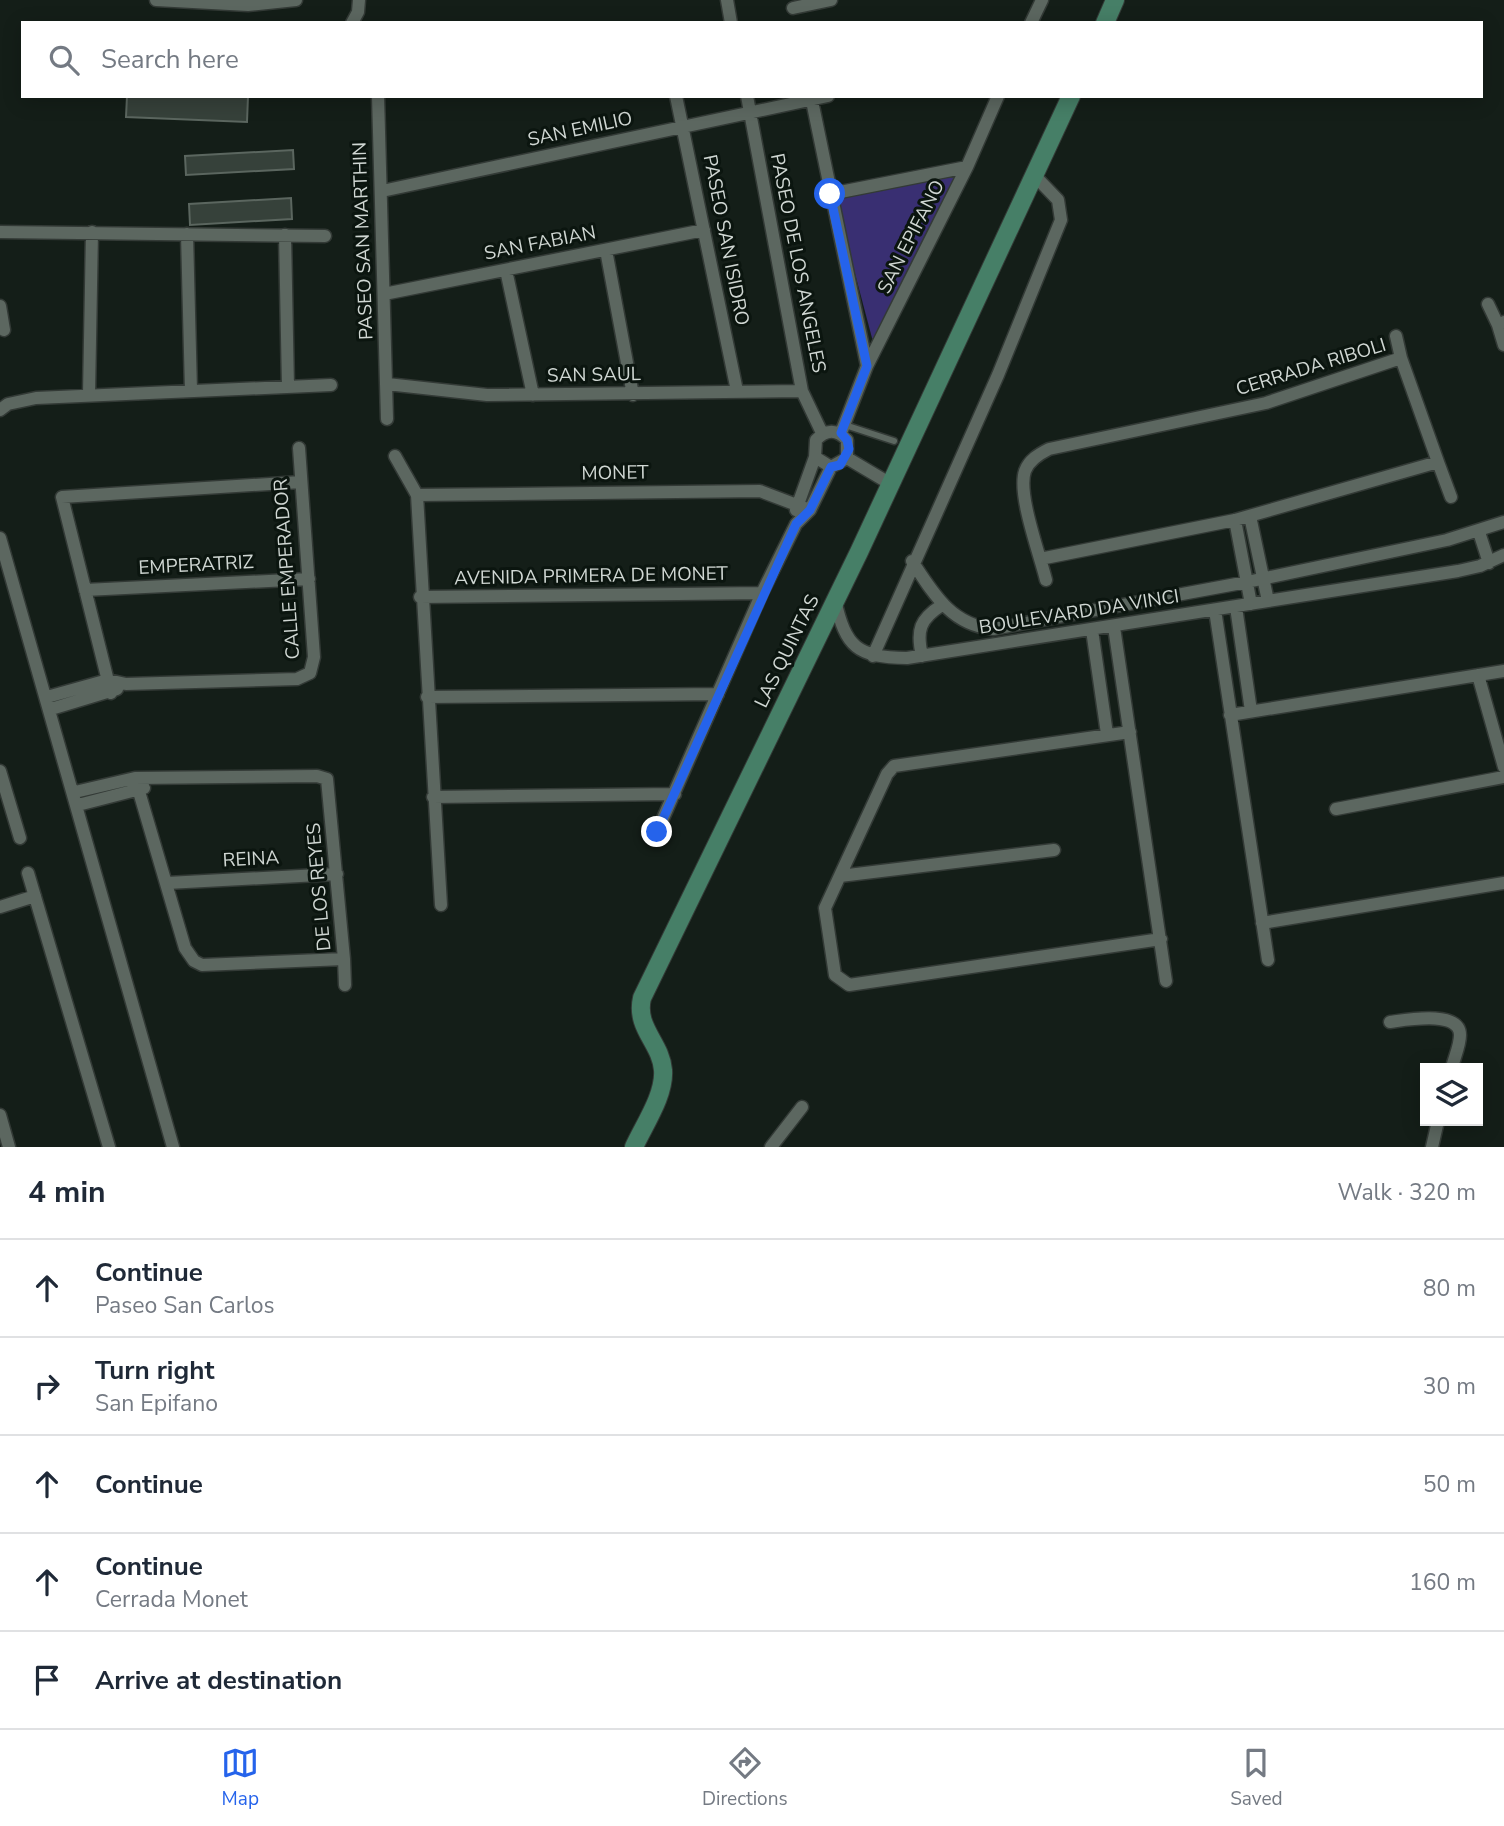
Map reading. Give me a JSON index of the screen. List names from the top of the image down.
{
  "streets": {
    "street": [
      "SAN EMILIO",
      "SAN EPIFANO",
      "PASEO SAN ISIDRO",
      "PASEO SAN MARTHIN",
      "SAN FABIAN",
      "PASEO DE LOS ANGELES",
      "CERRADA RIBOLI",
      "SAN SAUL",
      "MONET",
      "EMPERATRIZ",
      "CALLE EMPERADOR",
      "AVENIDA PRIMERA DE MONET",
      "BOULEVARD DA VINCI",
      "LAS QUINTAS",
      "REINA",
      "DE LOS REYES"
    ]
  },
  "crossings": [
    ["SAN EMILIO", "PASEO SAN ISIDRO"],
    ["SAN EMILIO", "PASEO SAN MARTHIN"],
    ["SAN EMILIO", "PASEO DE LOS ANGELES"],
    ["SAN EPIFANO", "PASEO DE LOS ANGELES"],
    ["PASEO SAN ISIDRO", "SAN FABIAN"],
    ["PASEO SAN ISIDRO", "SAN SAUL"],
    ["PASEO SAN MARTHIN", "SAN FABIAN"],
    ["PASEO SAN MARTHIN", "SAN SAUL"],
    ["PASEO DE LOS ANGELES", "SAN SAUL"],
    ["EMPERATRIZ", "CALLE EMPERADOR"],
    ["REINA", "DE LOS REYES"]
  ],
  "page": {
    "search": "Search here",
    "heading": ["4 min", "Walk · 320 m"],
    "list": [
      ["Continue", "Paseo San Carlos", "80 m"],
      ["Turn right", "San Epifano", "30 m"],
      ["Continue", "50 m"],
      ["Continue", "Cerrada Monet", "160 m"],
      "Arrive at destination"
    ],
    "nav": ["Map", "Directions", "Saved"]
  }
}
